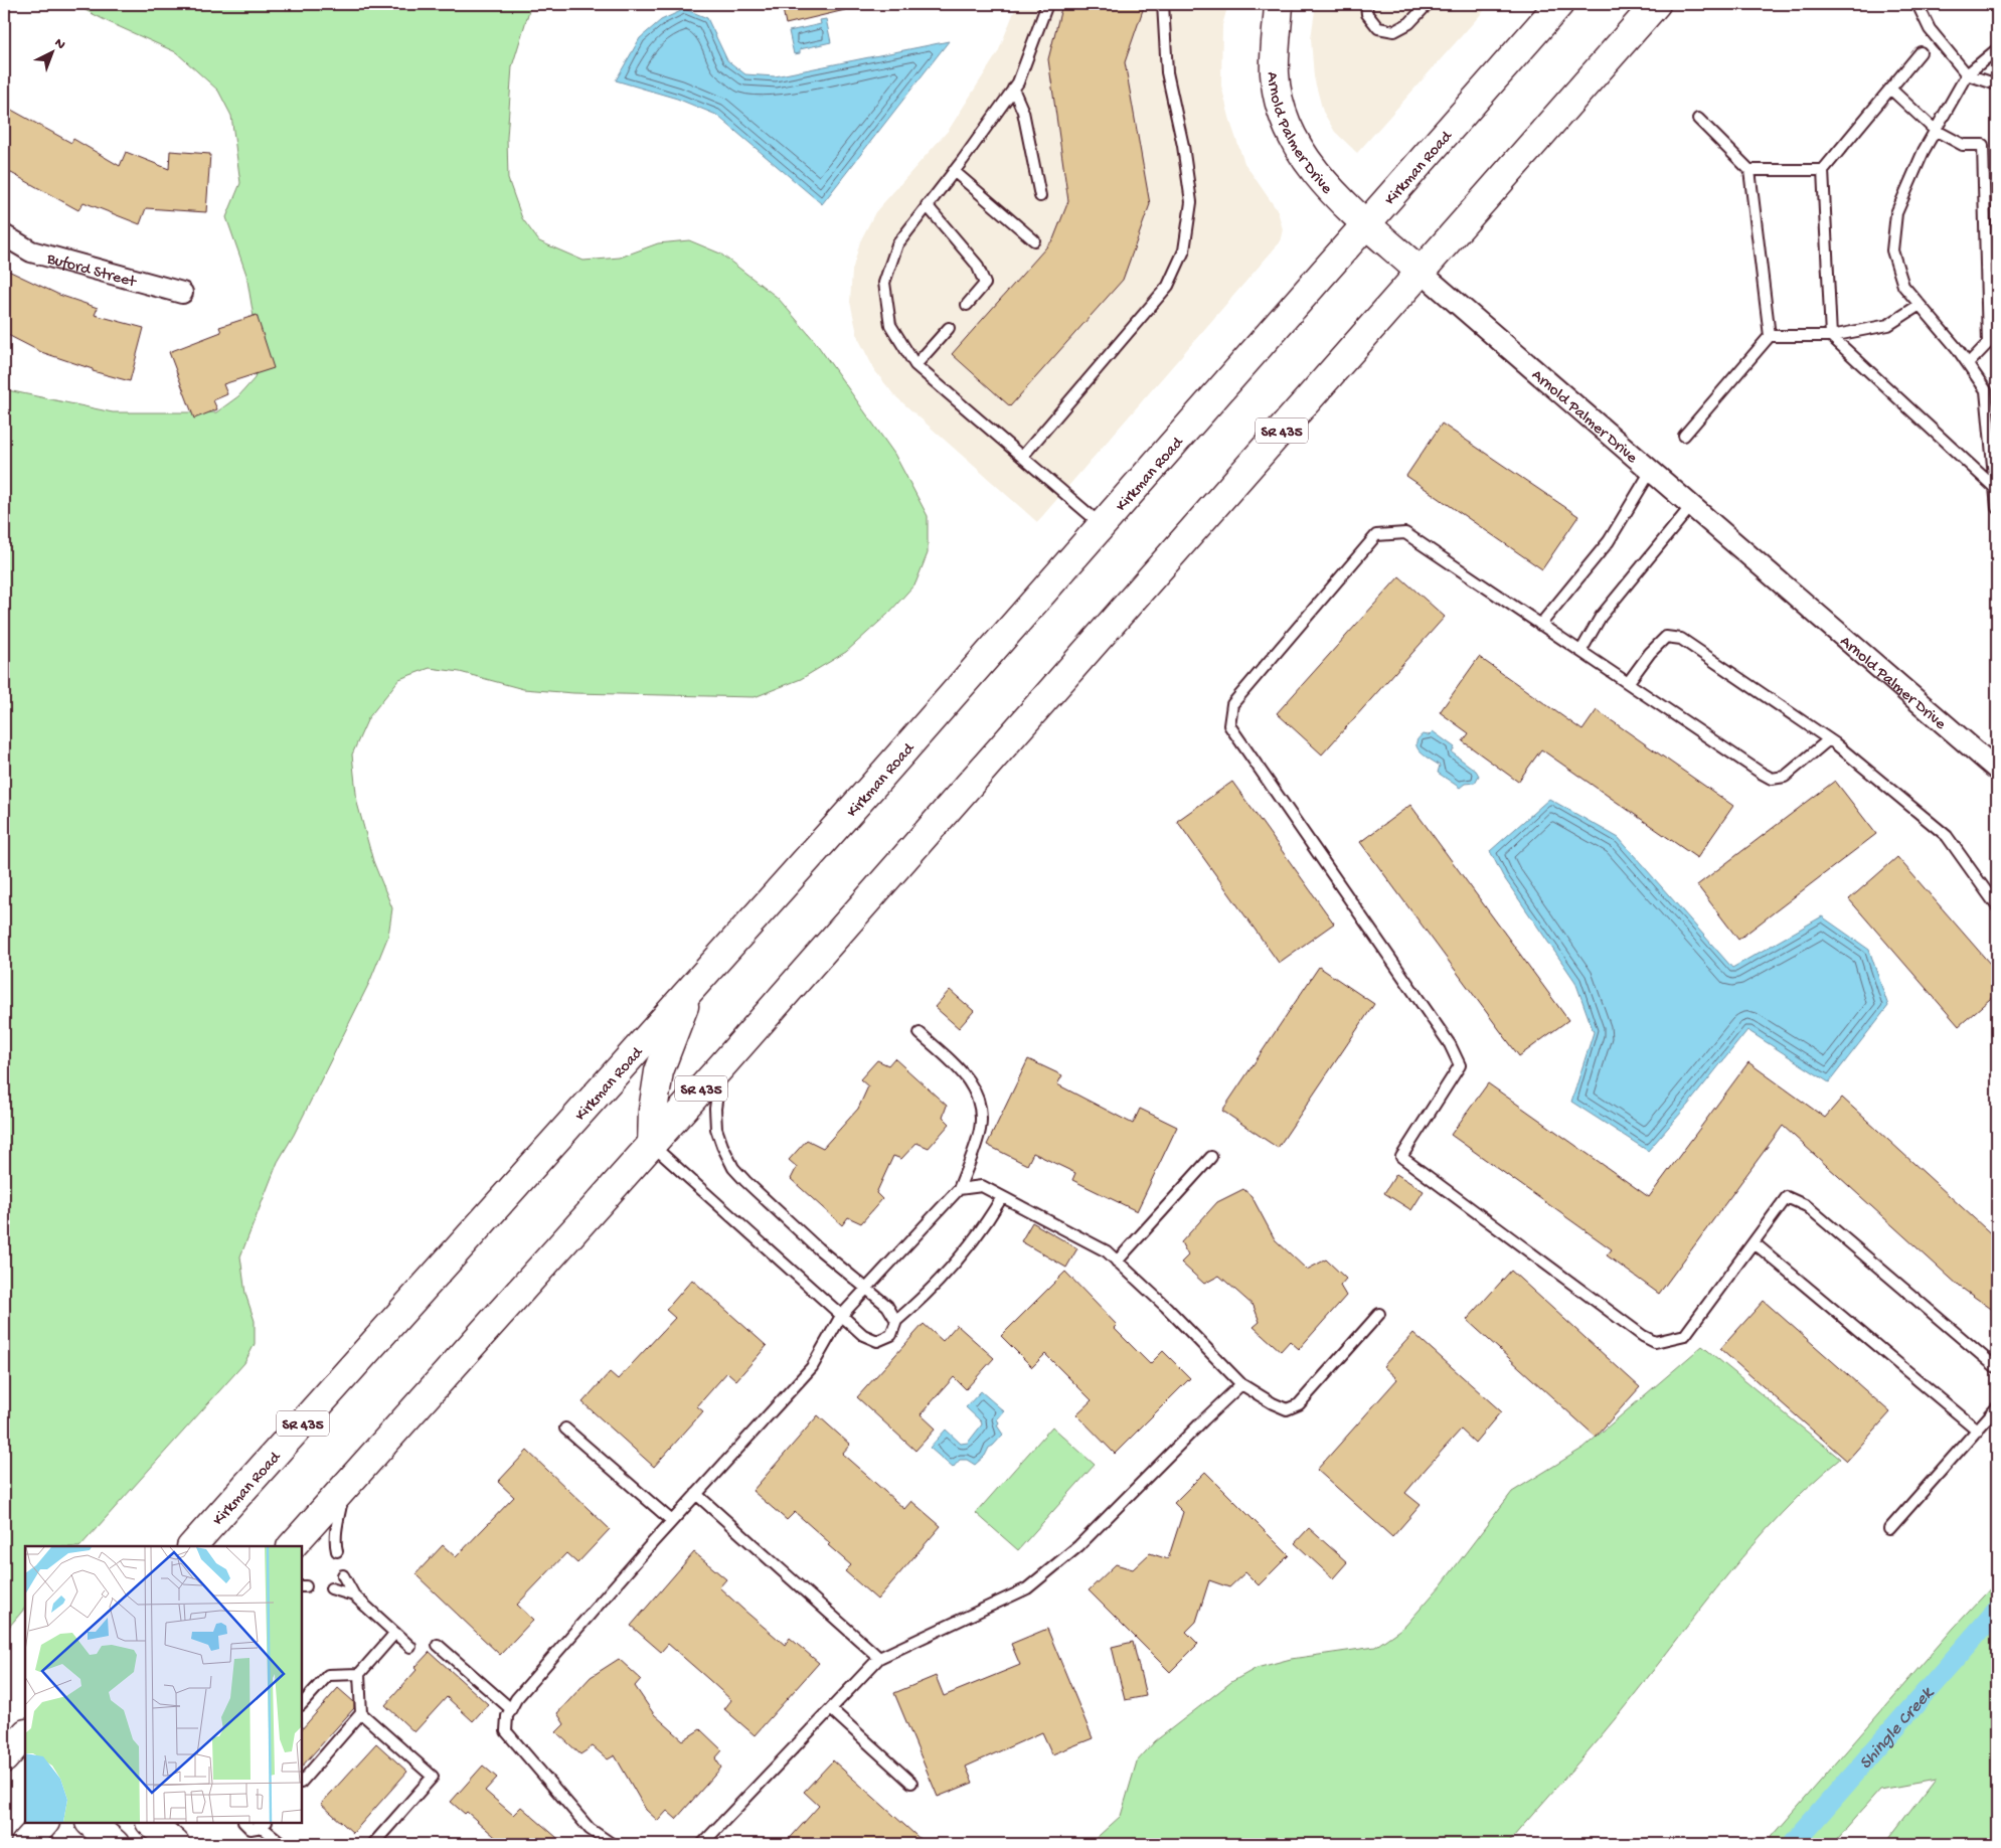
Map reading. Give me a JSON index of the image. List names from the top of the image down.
{
  "streets": {
    "main road": ["Arnold Palmer Drive", "Kirkman Road", "SR 435"],
    "street": ["Buford Street"]
  },
  "crossings": [
    ["Arnold Palmer Drive", "Kirkman Road"],
    ["Arnold Palmer Drive", "SR 435"]
  ],
  "water": ["Shingle Creek"],
  "north": "top right"
}
